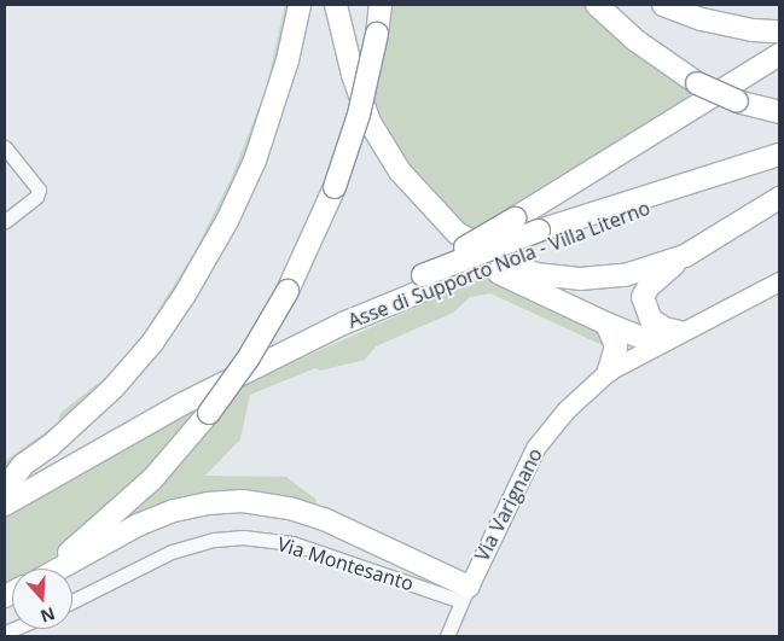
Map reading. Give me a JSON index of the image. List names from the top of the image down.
{
  "streets": {
    "highway": ["Asse di Supporto Nola - Villa Literno"],
    "main road": ["Via Varignano"],
    "street": ["Via Montesanto"]
  },
  "crossings": [
    ["Via Varignano", "Via Montesanto"]
  ],
  "north": "bottom"
}
